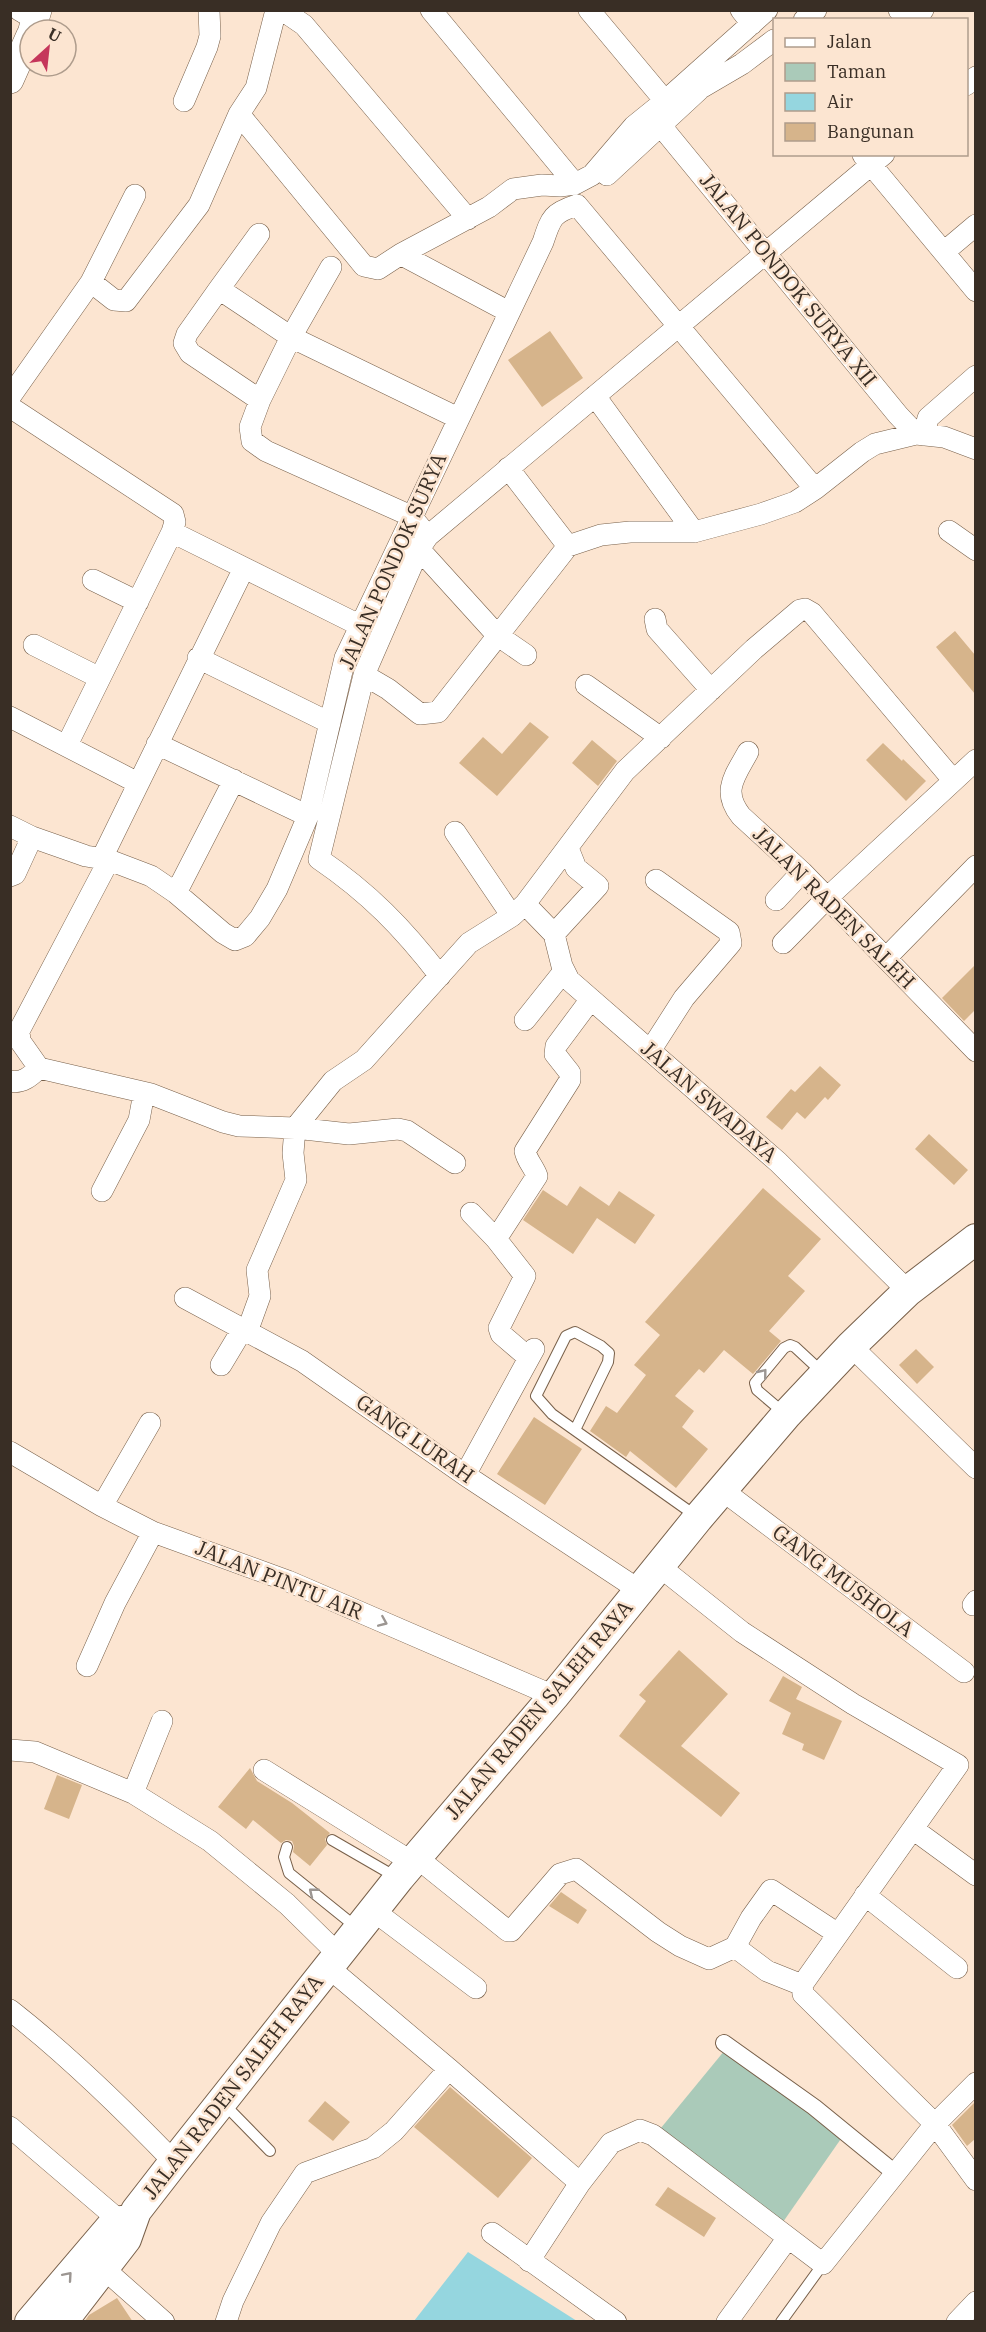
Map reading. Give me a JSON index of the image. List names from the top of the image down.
{
  "streets": {
    "main road": ["JALAN RADEN SALEH RAYA"],
    "street": [
      "JALAN PONDOK SURYA XII",
      "JALAN PONDOK SURYA",
      "JALAN RADEN SALEH",
      "JALAN SWADAYA",
      "GANG LURAH",
      "JALAN PINTU AIR",
      "GANG MUSHOLA"
    ]
  },
  "crossings": [
    ["JALAN SWADAYA", "JALAN RADEN SALEH RAYA"],
    ["GANG LURAH", "JALAN RADEN SALEH RAYA"],
    ["JALAN PINTU AIR", "JALAN RADEN SALEH RAYA"],
    ["GANG MUSHOLA", "JALAN RADEN SALEH RAYA"]
  ],
  "one_way": ["JALAN PINTU AIR"],
  "legend": [
    "Jalan",
    "Taman",
    "Air",
    "Bangunan"
  ],
  "north": "top right"
}
